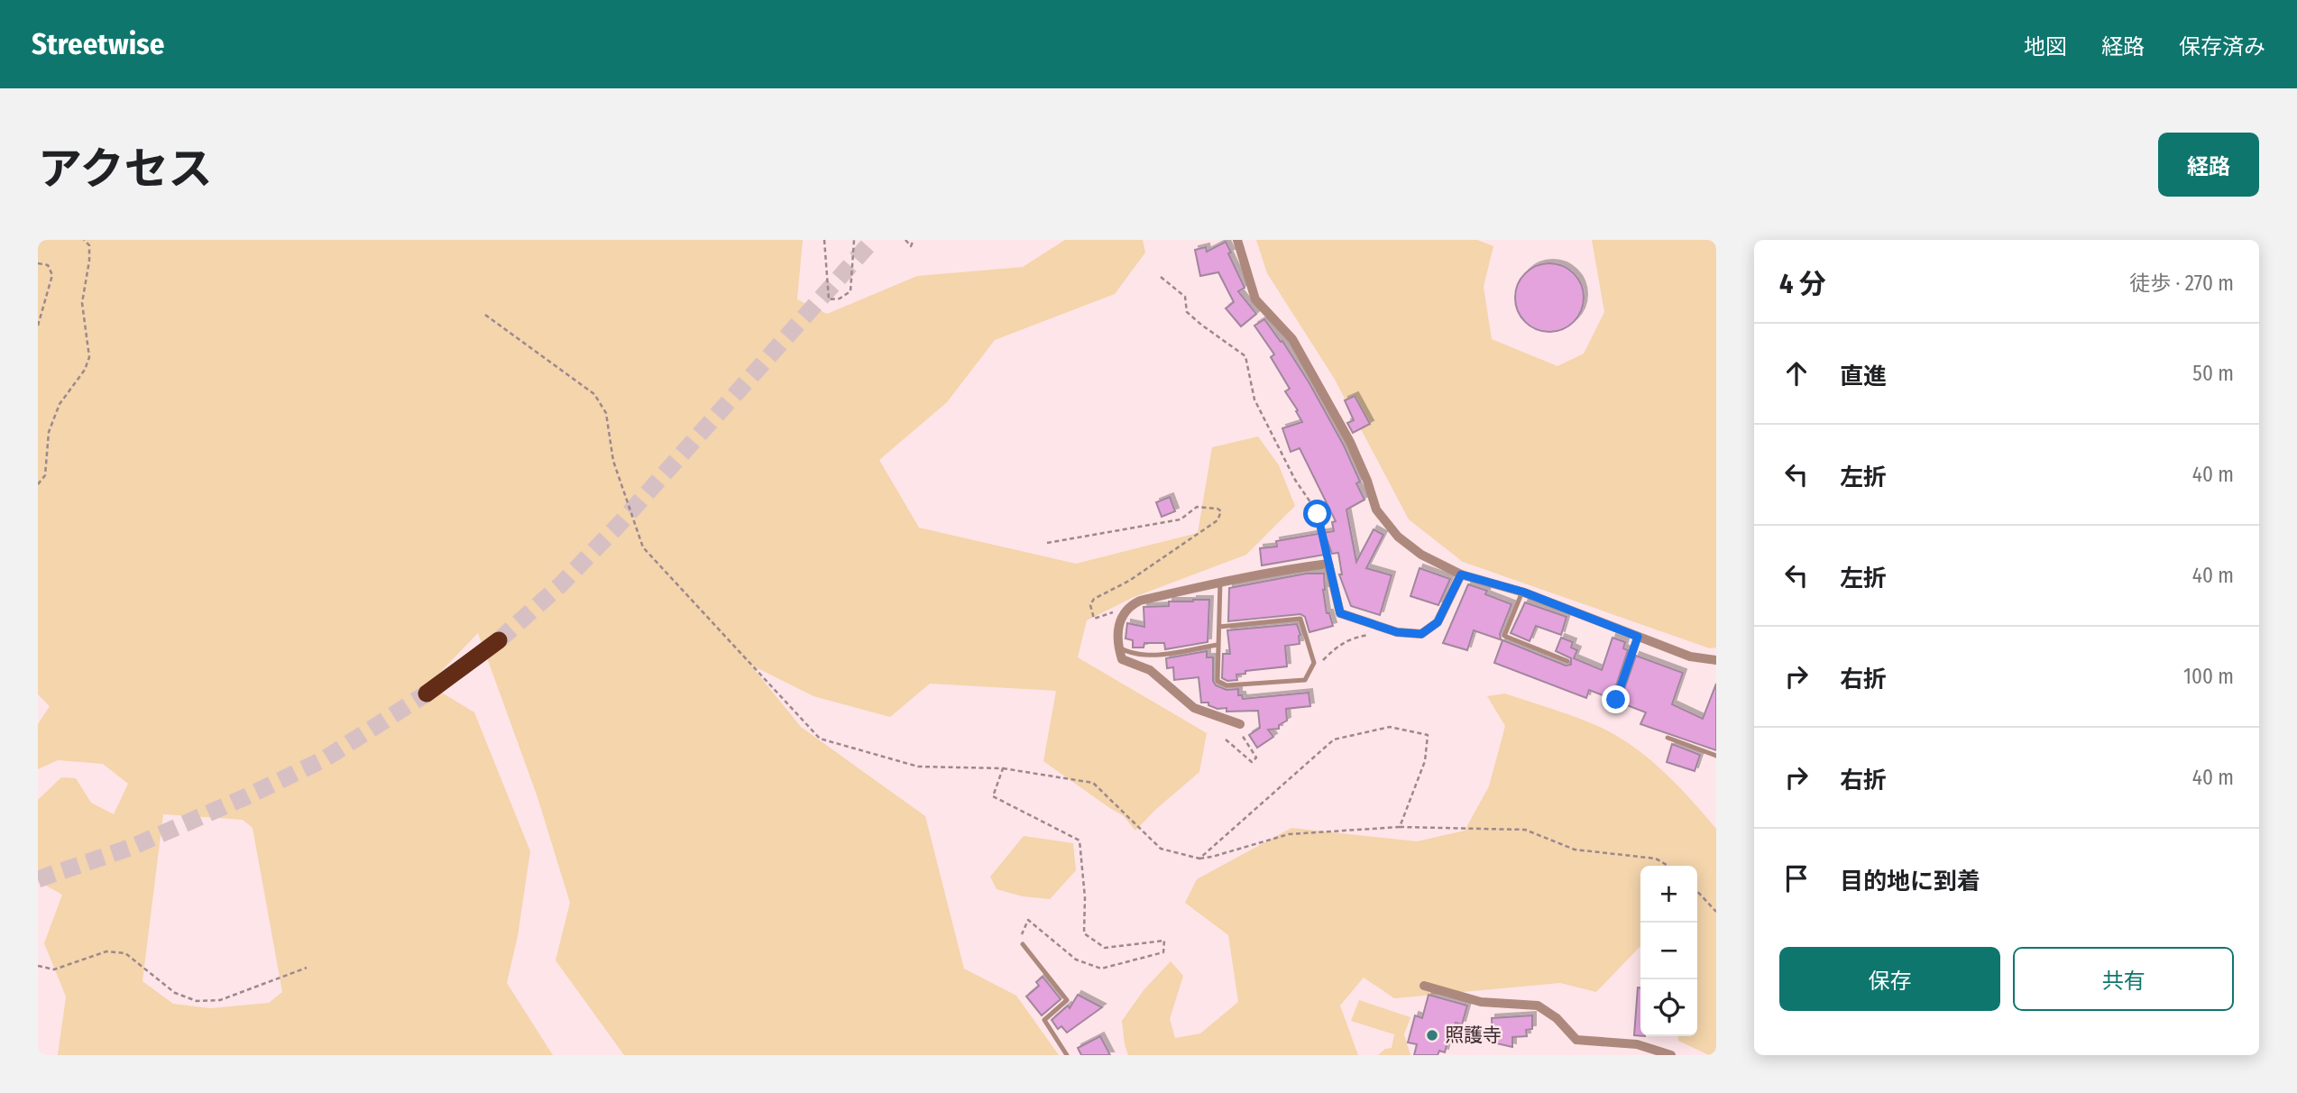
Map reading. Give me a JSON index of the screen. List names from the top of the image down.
{
  "places": ["照護寺"],
  "page": {
    "header": "Streetwise",
    "nav": ["地図", "経路", "保存済み"],
    "title": "アクセス",
    "buttons": [
      "経路",
      ["保存", "共有"]
    ],
    "heading": ["4 分", "徒歩 · 270 m"],
    "list": [
      ["直進", "50 m"],
      ["左折", "40 m"],
      ["左折", "40 m"],
      ["右折", "100 m"],
      ["右折", "40 m"],
      "目的地に到着"
    ],
    "map_buttons": ["+", "−"]
  }
}
